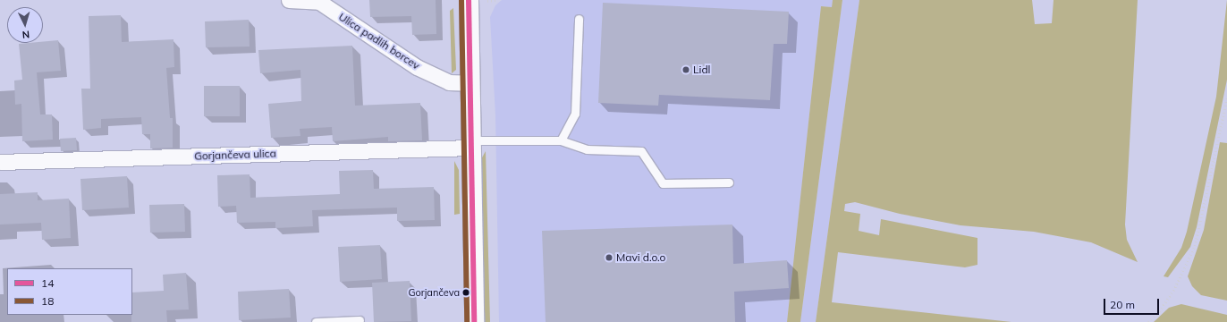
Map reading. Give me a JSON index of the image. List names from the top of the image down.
{
  "streets": {
    "street": ["Ulica padlih borcev", "Gorjančeva ulica"]
  },
  "places": ["Lidl", "Mavi d.o.o", "Gorjančeva"],
  "lines": ["transit line 14", "transit line 18"],
  "legend": ["14", "18"],
  "scale_bar": "20 m",
  "north": "bottom"
}
